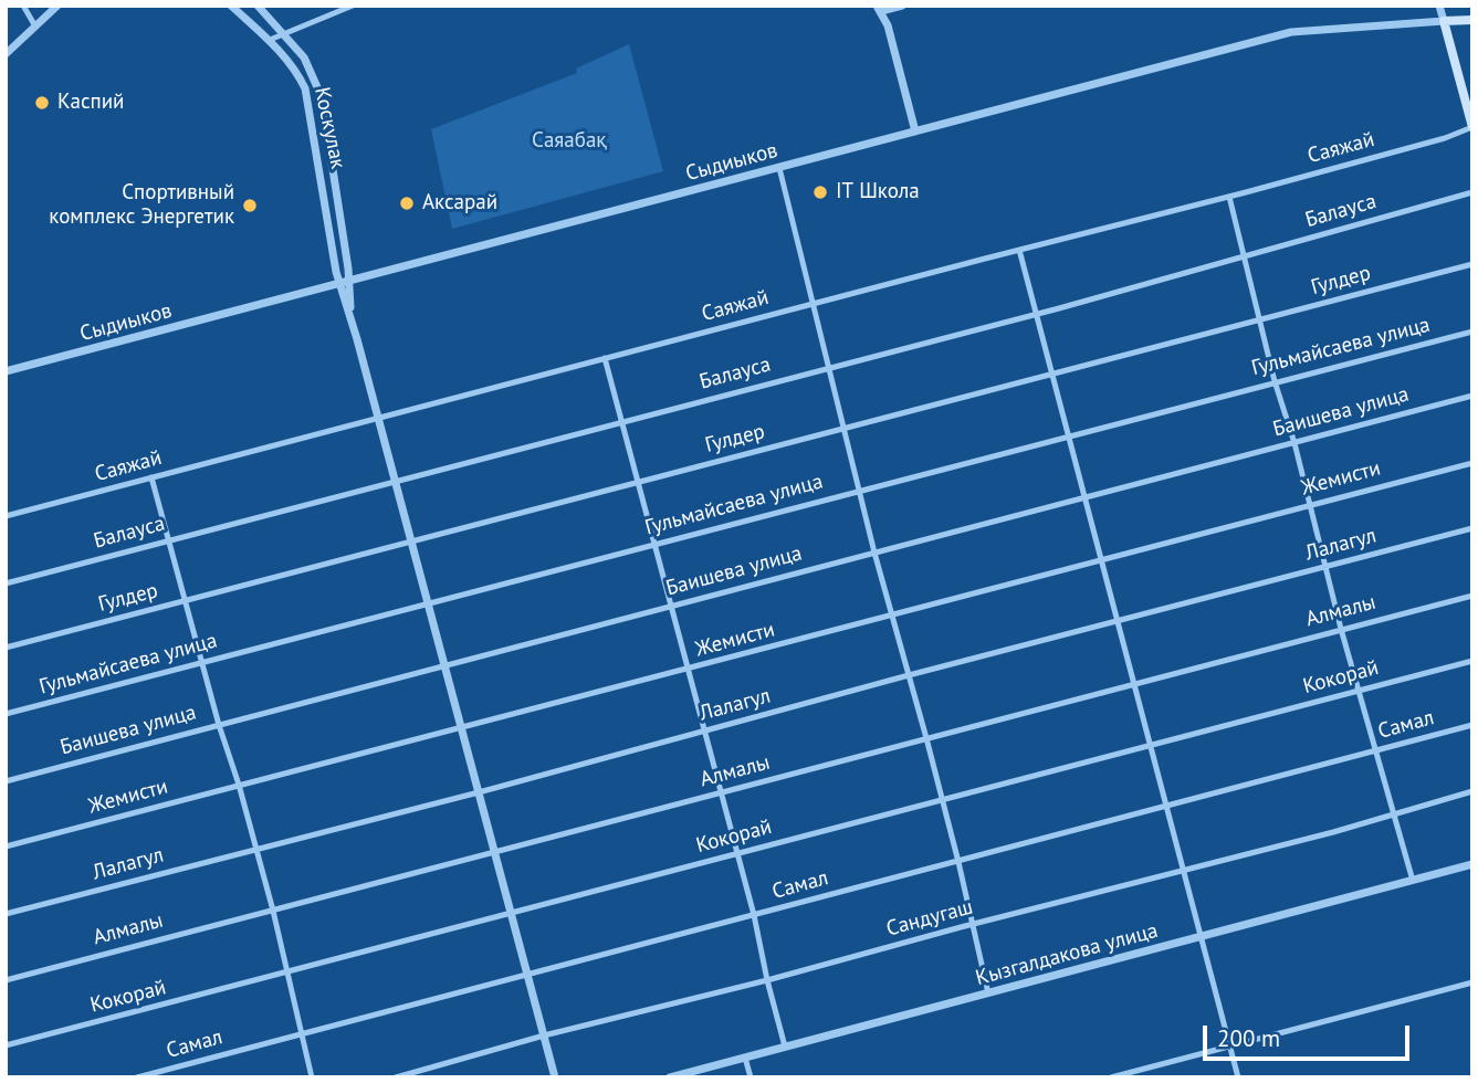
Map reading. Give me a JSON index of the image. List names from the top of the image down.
{
  "streets": {
    "main road": ["Сыдиыков"],
    "street": [
      "Коскулак",
      "Саяжай",
      "Балауса",
      "Гулдер",
      "Гульмайсаева улица",
      "Баишева улица",
      "Жемисти",
      "Лалагул",
      "Алмалы",
      "Кокорай",
      "Самал",
      "Сандугаш",
      "Кызгалдакова улица"
    ]
  },
  "crossings": [
    ["Коскулак", "Сыдиыков"]
  ],
  "parks": ["Саяабақ"],
  "places": [
    "Каспий",
    "IT Школа",
    "Аксарай",
    "Спортивный комплекс Энергетик"
  ],
  "scale_bar": "200 m"
}
